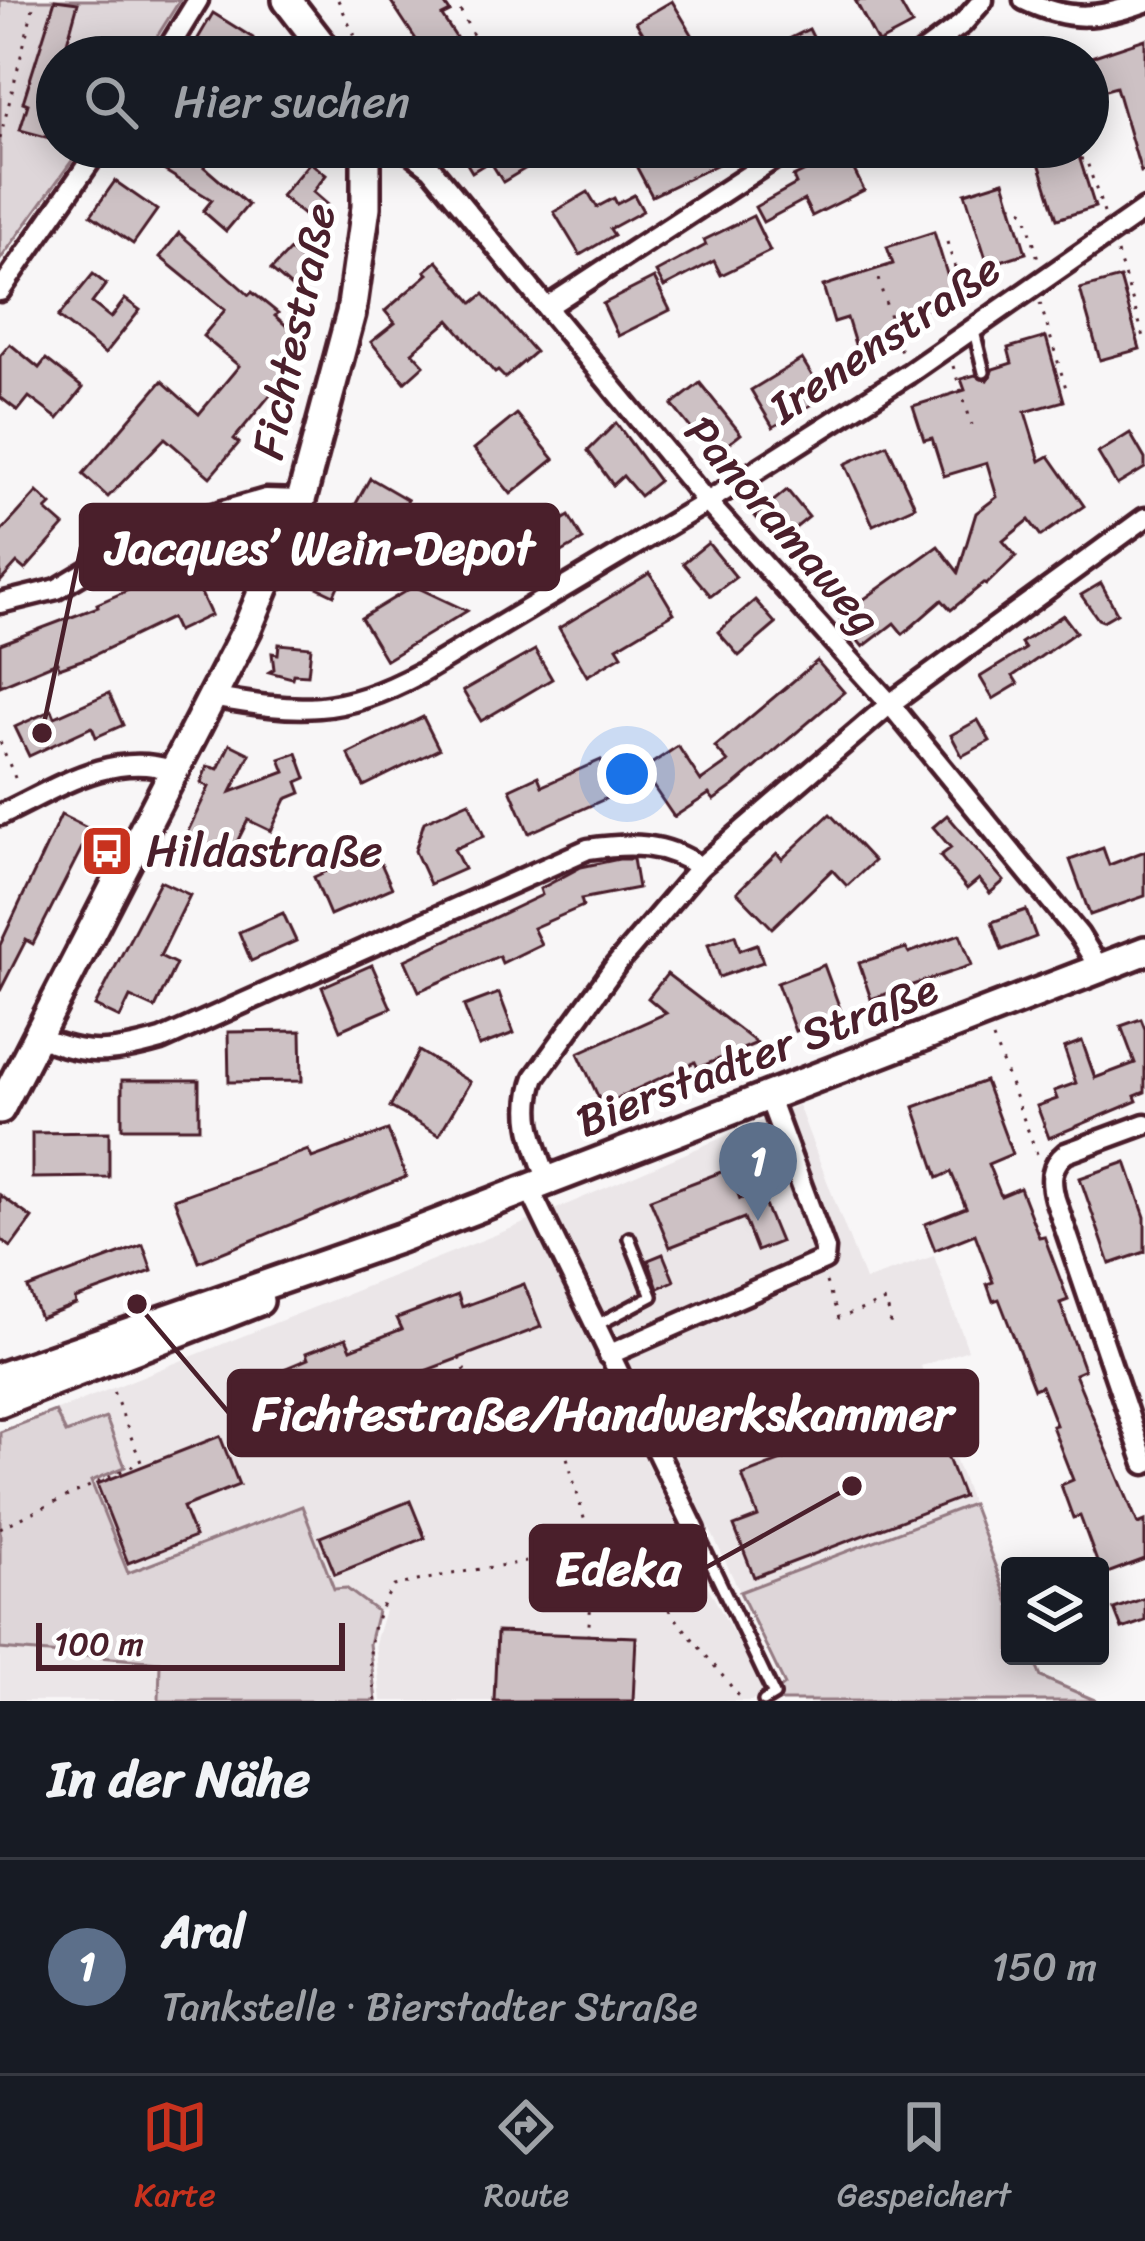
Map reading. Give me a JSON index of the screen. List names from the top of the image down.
{
  "streets": {
    "main road": ["Fichtestraße", "Bierstadter Straße"],
    "street": ["Irenenstraße", "Panoramaweg"]
  },
  "crossings": [
    ["Fichtestraße", "Irenenstraße"],
    ["Irenenstraße", "Panoramaweg"],
    ["Panoramaweg", "Bierstadter Straße"]
  ],
  "places": {
    "other": ["Jacques’ Wein-Depot", "Fichtestraße/Handwerkskammer", "Edeka"],
    "bus stop": ["Hildastraße"]
  },
  "scale_bar": "100 m",
  "page": {
    "search": "Hier suchen",
    "pins": "1",
    "scale": "100 m",
    "heading": "In der Nähe",
    "list": [
      {
        "mark": "1",
        "name": "Aral",
        "note": "Tankstelle · Bierstadter Straße",
        "value": "150 m"
      }
    ],
    "nav": ["Karte", "Route", "Gespeichert"]
  }
}
